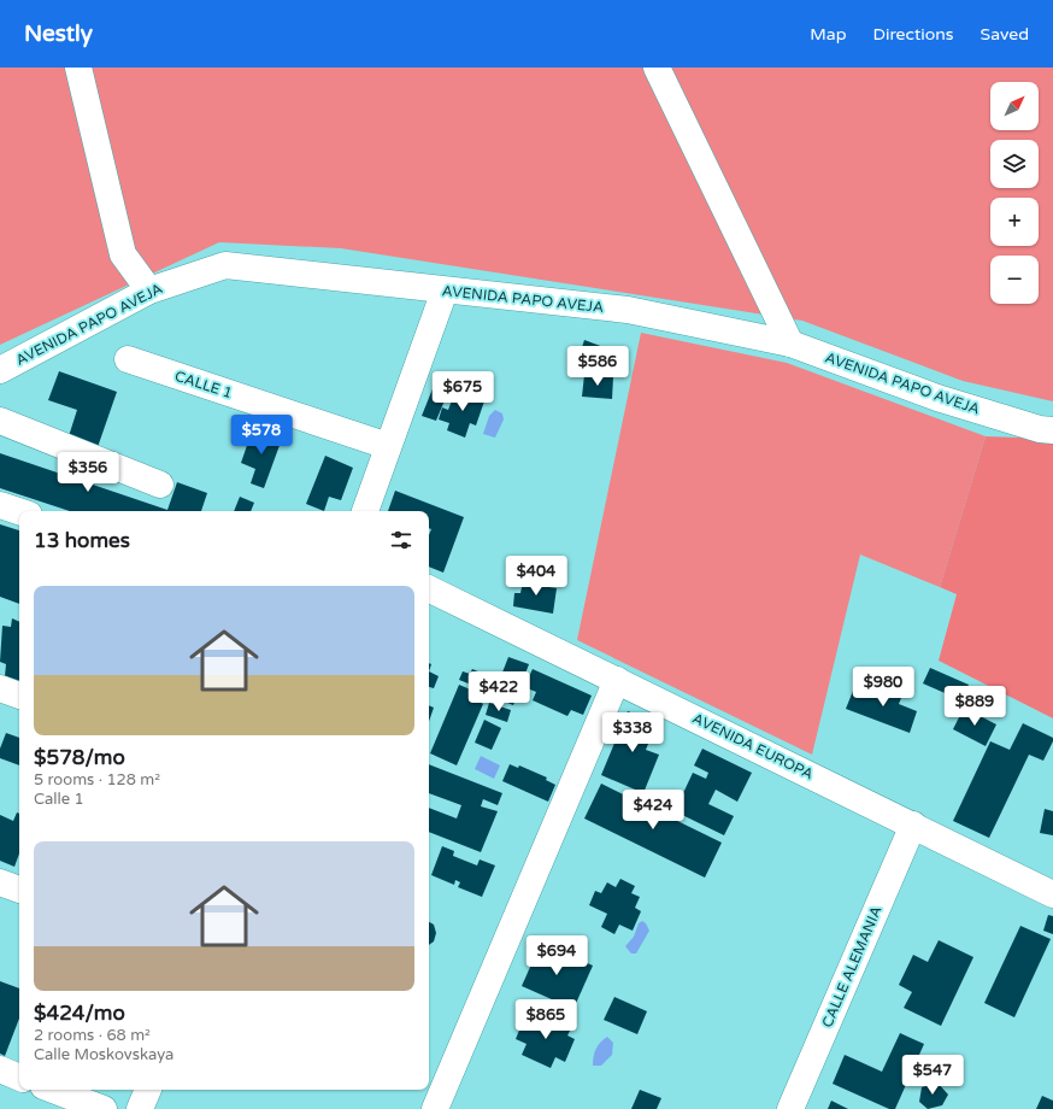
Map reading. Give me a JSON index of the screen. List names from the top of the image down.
{
  "streets": {
    "street": [
      "AVENIDA PAPO AVEJA",
      "CALLE 1",
      "AVENIDA EUROPA",
      "CALLE ALEMANIA"
    ]
  },
  "crossings": [
    ["AVENIDA EUROPA", "CALLE ALEMANIA"]
  ],
  "north": "top right",
  "page": {
    "header": "Nestly",
    "nav": ["Map", "Directions", "Saved"],
    "map_buttons": ["+", "−"],
    "price": [
      "$586",
      "$675",
      "$578",
      "$356",
      "$404",
      "$980",
      "$422",
      "$889",
      "$338",
      "$424",
      "$694",
      "$865",
      "$547"
    ],
    "heading": "13 homes",
    "list": [
      {
        "name": "$578/mo",
        "note": "5 rooms · 128 m² · Calle 1"
      },
      {
        "name": "$424/mo",
        "note": "2 rooms · 68 m² · Calle Moskovskaya"
      }
    ]
  }
}
